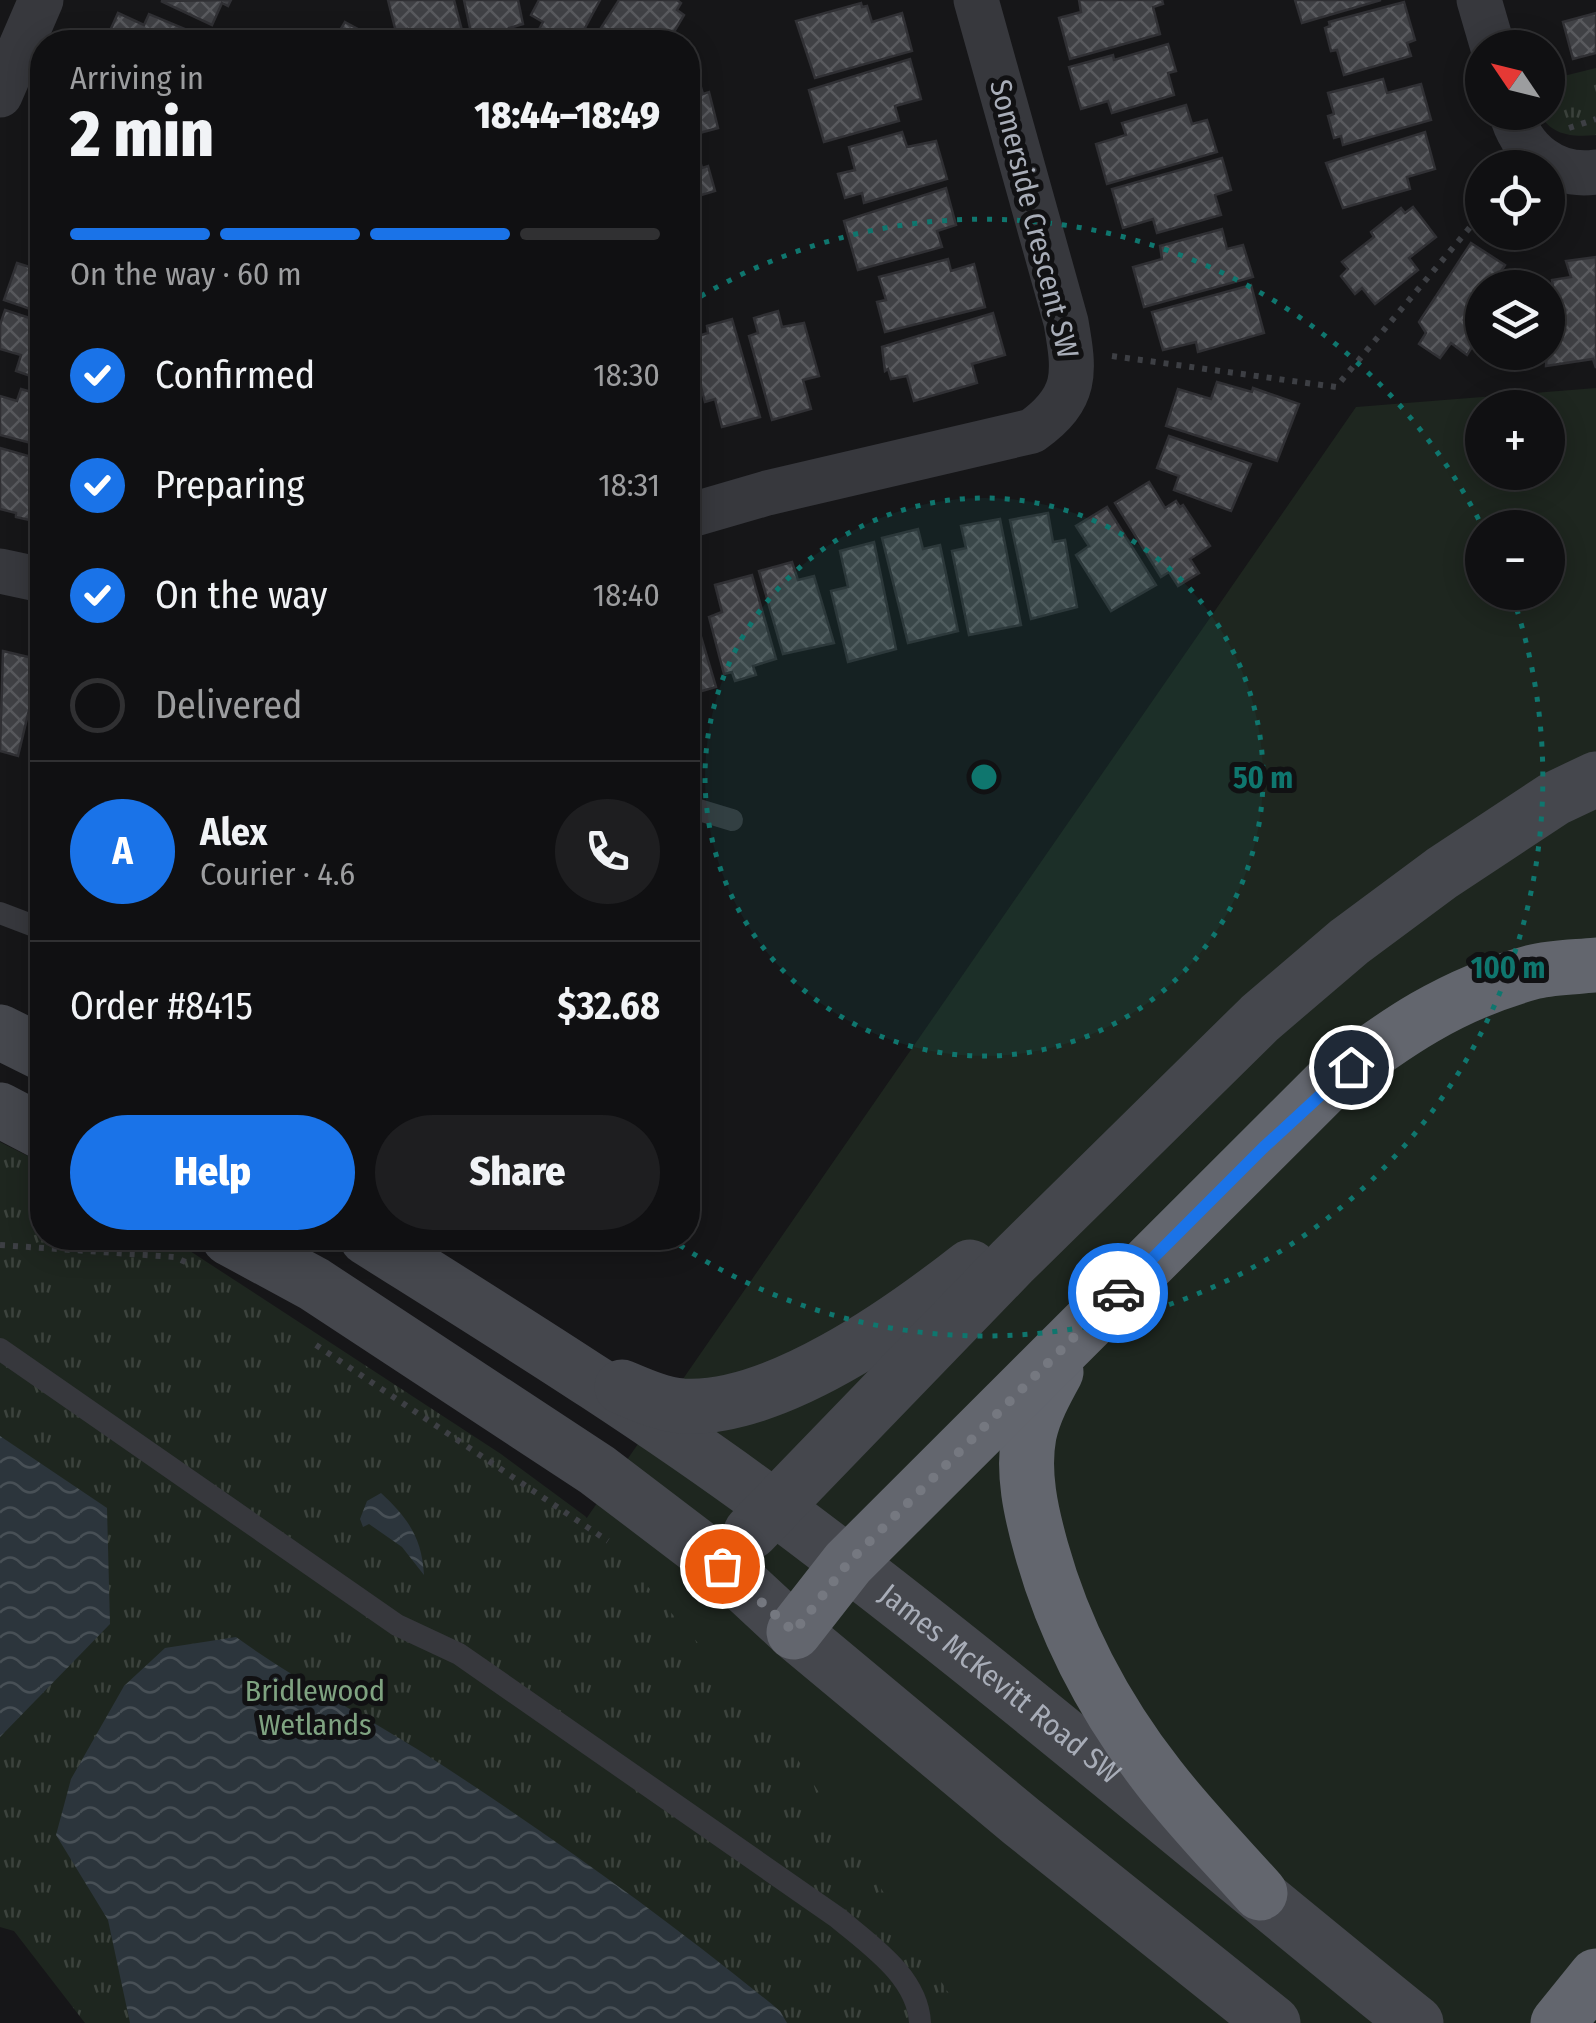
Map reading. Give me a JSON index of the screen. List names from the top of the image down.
{
  "streets": {
    "main road": ["James McKevitt Road SW"],
    "street": ["Somerside Crescent SW"]
  },
  "parks": ["Bridlewood Wetlands"],
  "north": "top left",
  "page": {
    "map_buttons": ["+", "−"],
    "heading": ["2 min", "Arriving in", "18:44–18:49"],
    "panel": [
      "Alex",
      "Courier · 4.6",
      "Order #8415",
      "$32.68"
    ],
    "bar": "On the way · 60 m",
    "list": [
      ["Confirmed", "18:30"],
      ["Preparing", "18:31"],
      ["On the way", "18:40"],
      "Delivered"
    ],
    "round": "A",
    "buttons": ["Help", "Share"]
  },
  "rings": ["50 m", "100 m"]
}
